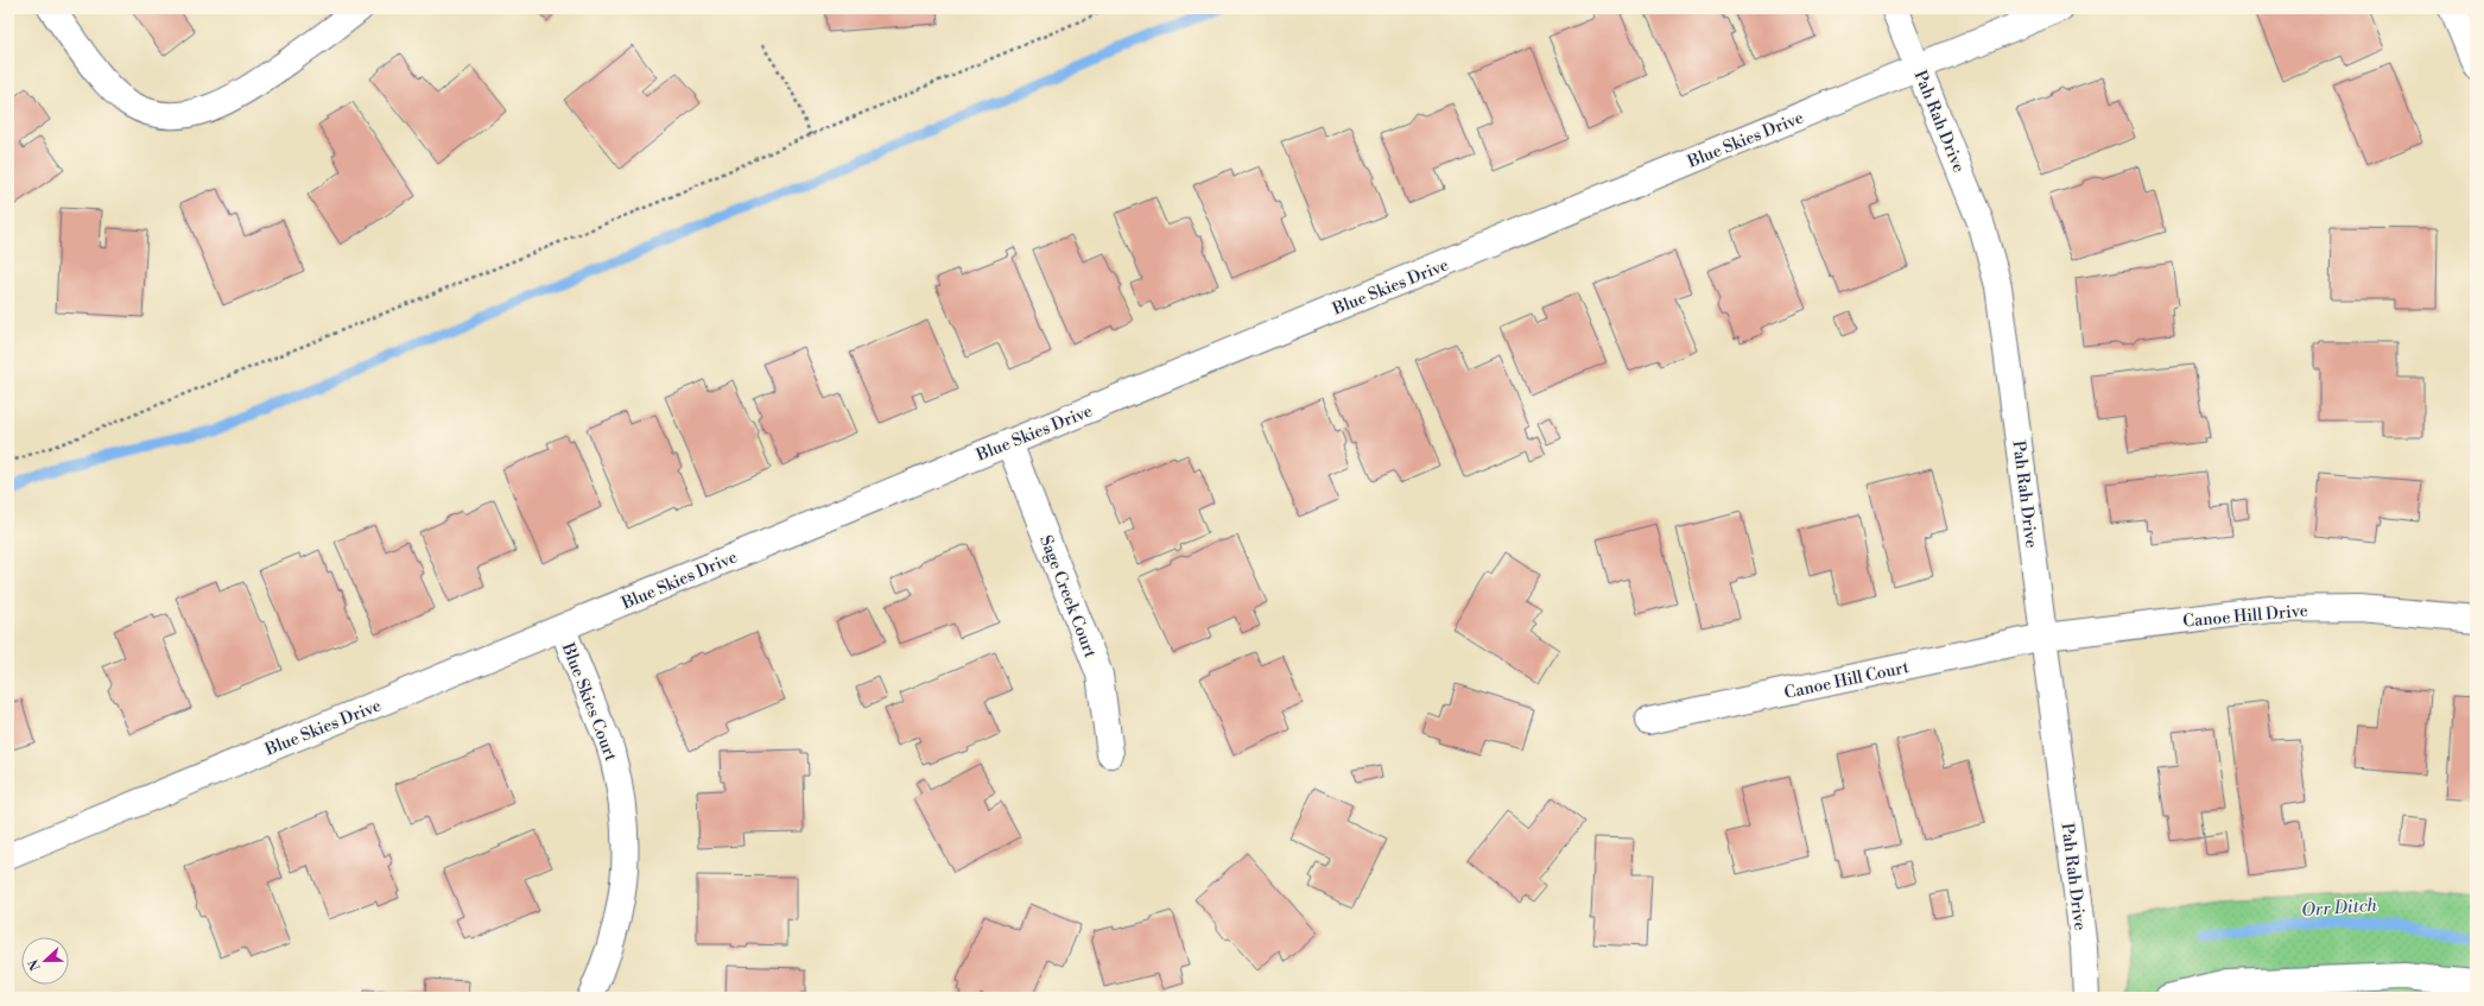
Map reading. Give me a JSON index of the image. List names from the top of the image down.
{
  "streets": {
    "street": [
      "Pah Rah Drive",
      "Blue Skies Drive",
      "Sage Creek Court",
      "Canoe Hill Drive",
      "Canoe Hill Court",
      "Blue Skies Court"
    ]
  },
  "crossings": [
    ["Pah Rah Drive", "Blue Skies Drive"],
    ["Pah Rah Drive", "Canoe Hill Drive"],
    ["Pah Rah Drive", "Canoe Hill Court"],
    ["Blue Skies Drive", "Sage Creek Court"],
    ["Blue Skies Drive", "Blue Skies Court"],
    ["Canoe Hill Drive", "Canoe Hill Court"]
  ],
  "water": ["Orr Ditch"],
  "north": "left"
}
